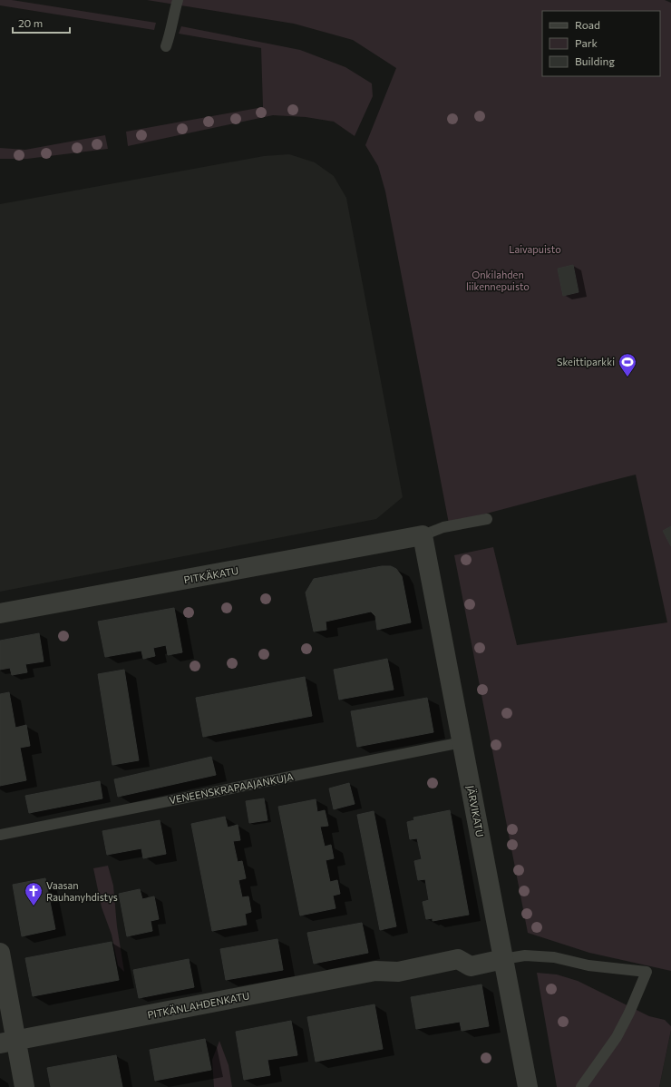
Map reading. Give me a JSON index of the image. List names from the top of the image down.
{
  "streets": {
    "street": ["PITKÄKATU", "JÄRVIKATU", "PITKÄNLAHDENKATU"],
    "lane": ["VENEENSKRAPAAJANKUJA"]
  },
  "crossings": [
    ["PITKÄKATU", "JÄRVIKATU"],
    ["VENEENSKRAPAAJANKUJA", "JÄRVIKATU"],
    ["JÄRVIKATU", "PITKÄNLAHDENKATU"]
  ],
  "parks": ["Laivapuisto", "Onkilahden liikennepuisto"],
  "places": {
    "sports": ["Skeittiparkki"],
    "church": ["Vaasan Rauhanyhdistys"]
  },
  "legend": ["Road", "Park", "Building"],
  "scale_bar": "20 m"
}
